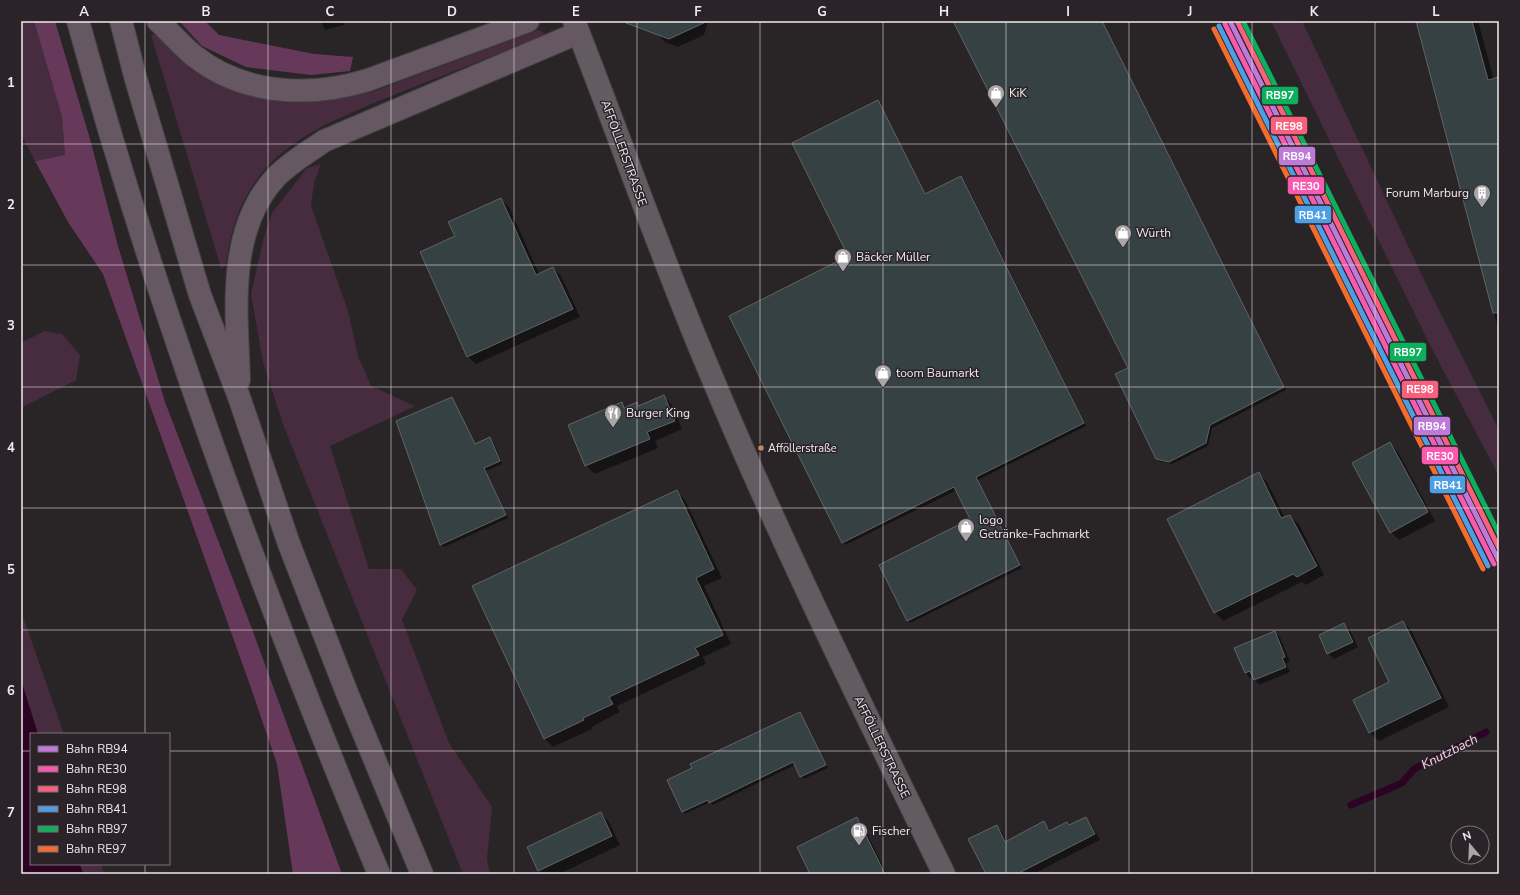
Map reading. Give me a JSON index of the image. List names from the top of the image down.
{
  "streets": {
    "main road": ["AFFÖLLERSTRASSE"]
  },
  "water": ["Knutzbach"],
  "places": {
    "shop": [
      "KiK",
      "Würth",
      "Bäcker Müller",
      "toom Baumarkt",
      "logo Getränke-Fachmarkt"
    ],
    "building": ["Forum Marburg"],
    "restaurant": ["Burger King"],
    "other": ["Afföllerstraße"],
    "fuel station": ["Fischer"]
  },
  "lines": [
    "rail line RB94",
    "rail line RE98",
    "rail line RB97",
    "rail line RE30",
    "rail line RB41",
    "rail line RE97"
  ],
  "legend": [
    "Bahn RB94",
    "Bahn RE30",
    "Bahn RE98",
    "Bahn RB41",
    "Bahn RB97",
    "Bahn RE97"
  ],
  "north": "top",
  "grid": {
    "columns": [
      "A",
      "B",
      "C",
      "D",
      "E",
      "F",
      "G",
      "H",
      "I",
      "J",
      "K",
      "L"
    ],
    "rows": [
      "1",
      "2",
      "3",
      "4",
      "5",
      "6",
      "7"
    ]
  }
}
